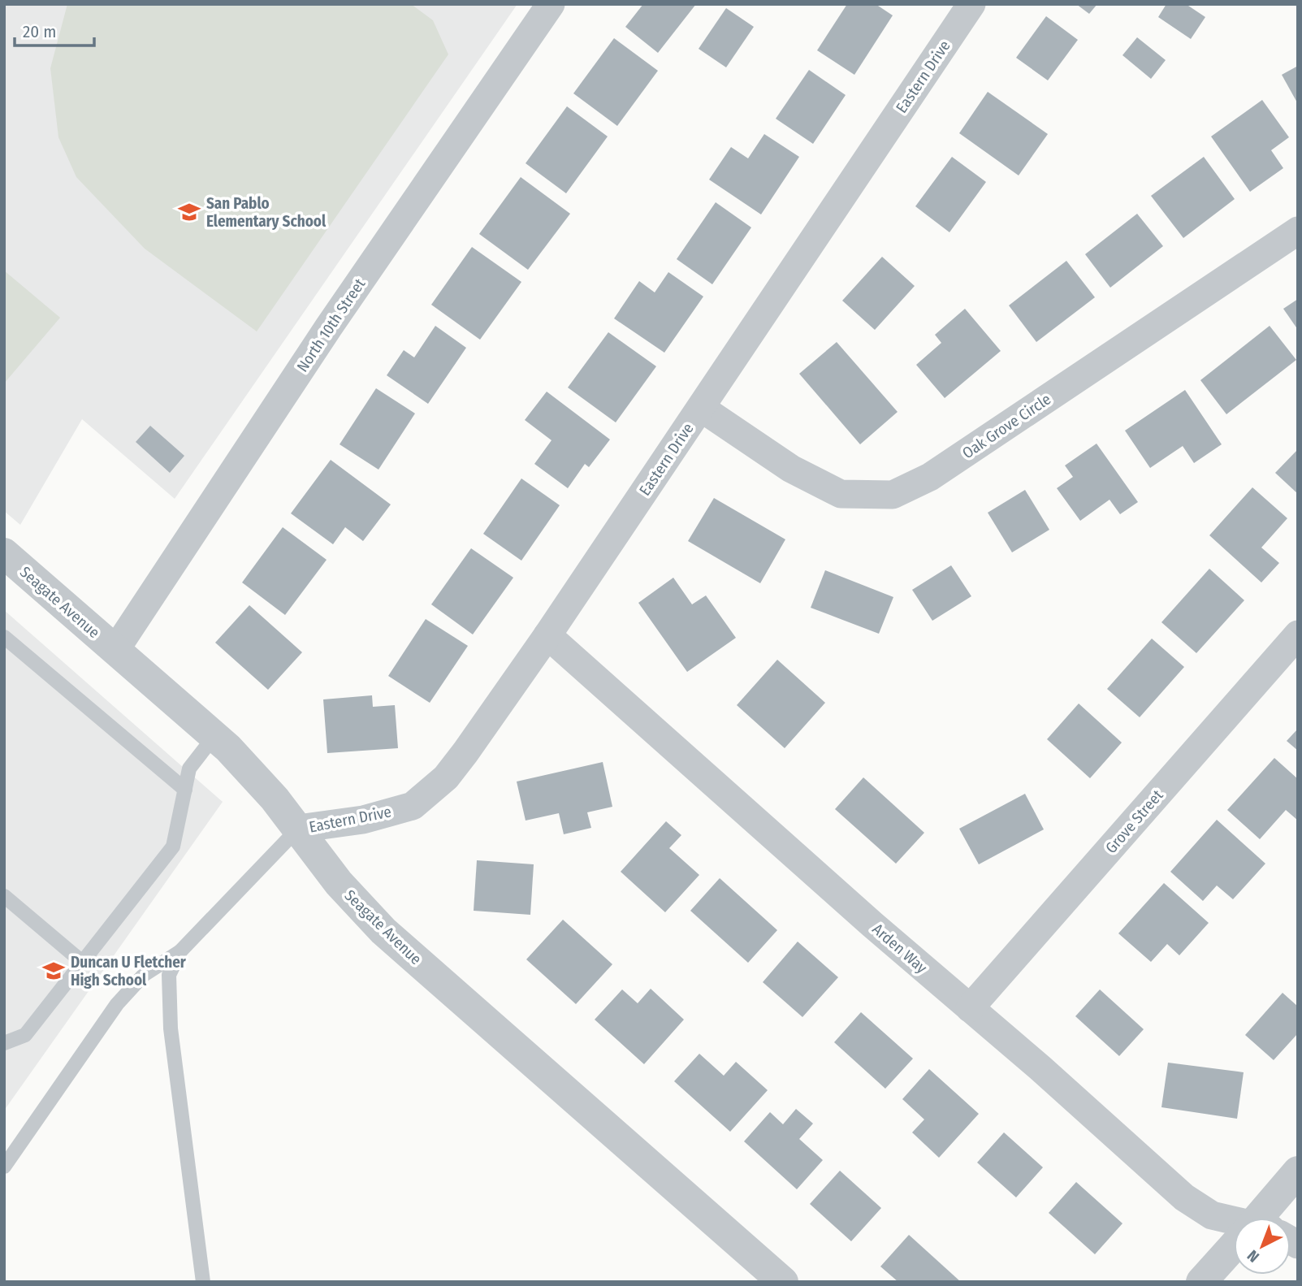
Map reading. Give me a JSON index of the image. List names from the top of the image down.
{
  "streets": {
    "street": [
      "Eastern Drive",
      "North 10th Street",
      "Oak Grove Circle",
      "Seagate Avenue",
      "Grove Street",
      "Arden Way"
    ]
  },
  "crossings": [
    ["Eastern Drive", "Oak Grove Circle"],
    ["Eastern Drive", "Seagate Avenue"],
    ["Eastern Drive", "Arden Way"],
    ["North 10th Street", "Seagate Avenue"],
    ["Grove Street", "Arden Way"]
  ],
  "places": {
    "school or university": ["San Pablo Elementary School", "Duncan U Fletcher High School"]
  },
  "scale_bar": "20 m",
  "north": "bottom left"
}
